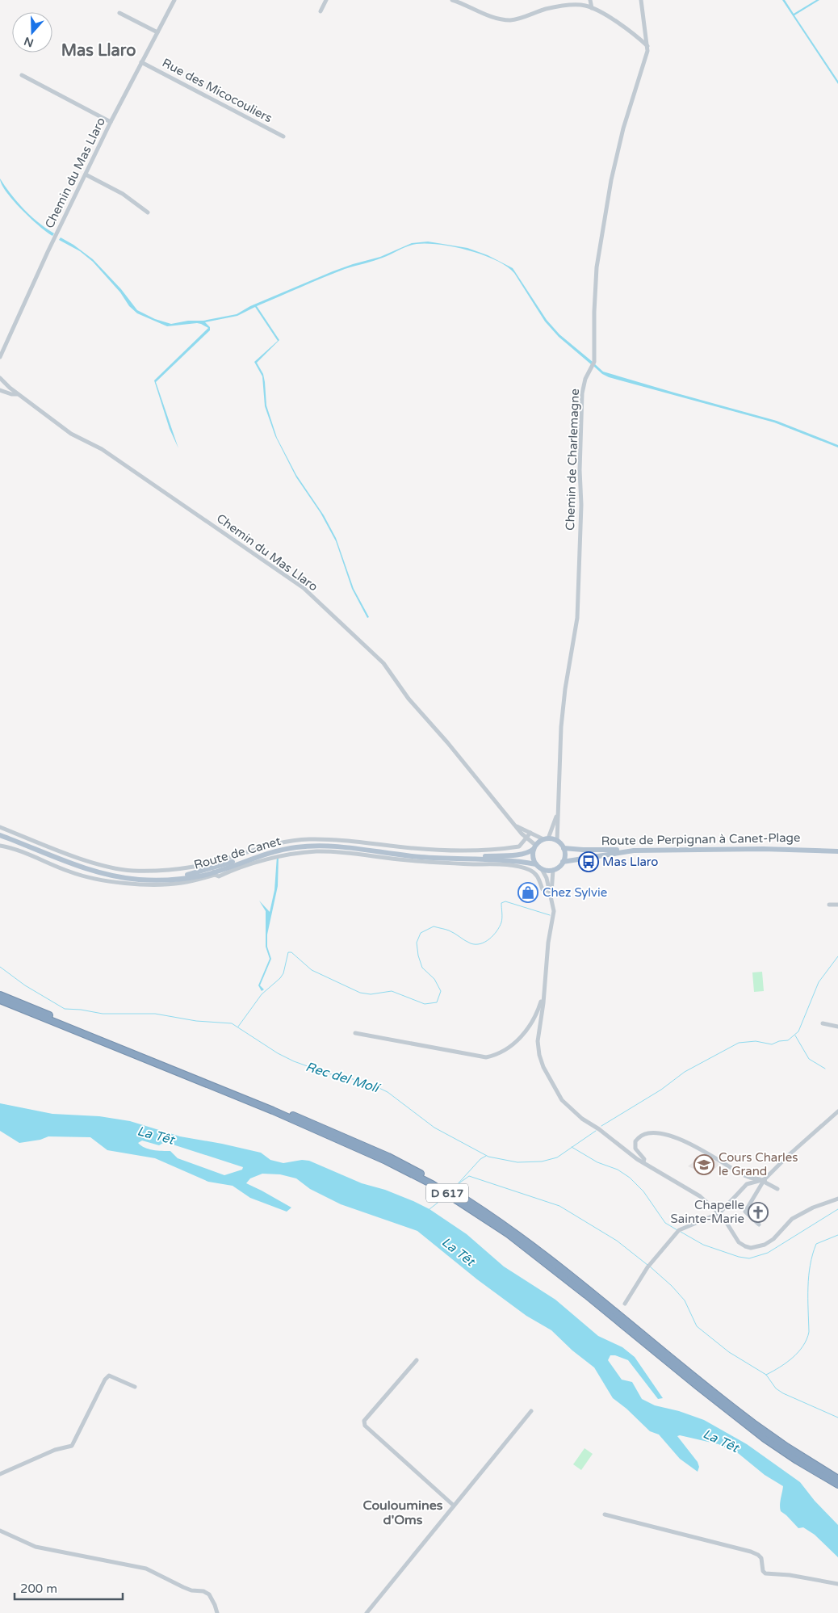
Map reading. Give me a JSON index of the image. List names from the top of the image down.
{
  "streets": {
    "highway": ["D 617"],
    "main road": ["Route de Perpignan à Canet-Plage", "Route de Canet"],
    "street": ["Rue des Micocouliers", "Chemin du Mas Llaro", "Chemin de Charlemagne"]
  },
  "crossings": [
    ["Rue des Micocouliers", "Chemin du Mas Llaro"],
    ["Chemin du Mas Llaro", "Chemin de Charlemagne"],
    ["Chemin du Mas Llaro", "Route de Perpignan à Canet-Plage"],
    ["Chemin du Mas Llaro", "Route de Canet"],
    ["Chemin de Charlemagne", "Route de Perpignan à Canet-Plage"],
    ["Chemin de Charlemagne", "Route de Canet"],
    ["Route de Perpignan à Canet-Plage", "Route de Canet"]
  ],
  "districts": ["Mas Llaro", "Couloumines d'Oms"],
  "water": ["Rec del Molí", "La Têt"],
  "places": {
    "bus stop": ["Mas Llaro"],
    "shop": ["Chez Sylvie"],
    "school or university": ["Cours Charles le Grand"],
    "church": ["Chapelle Sainte-Marie"]
  },
  "scale_bar": "200 m",
  "north": "bottom"
}
